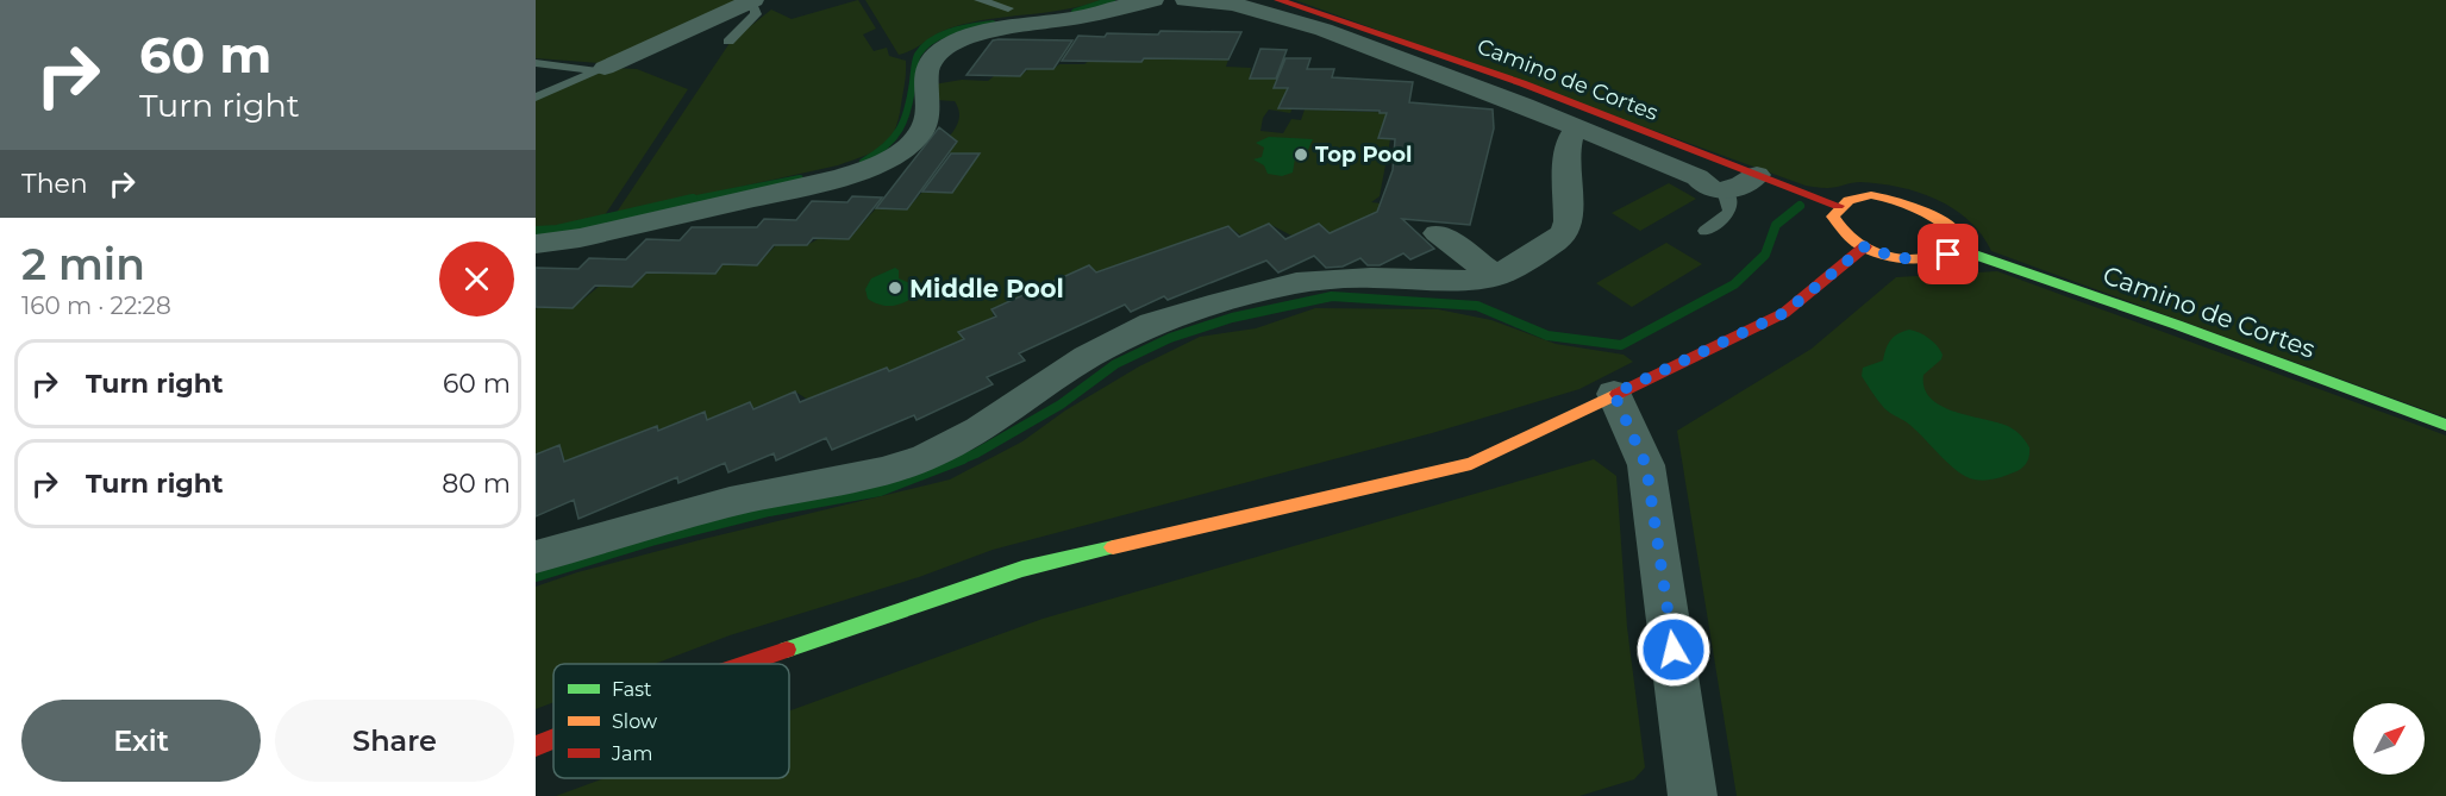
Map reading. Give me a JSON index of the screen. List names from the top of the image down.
{
  "streets": {
    "street": ["Camino de Cortes"]
  },
  "places": ["Top Pool", "Middle Pool"],
  "legend": ["Fast", "Slow", "Jam"],
  "north": "top right",
  "page": {
    "turn": ["60 m", "Turn right"],
    "then": "Then",
    "heading": ["2 min", "160 m · 22:28"],
    "list": [
      {
        "name": "Turn right",
        "value": "60 m"
      },
      {
        "name": "Turn right",
        "value": "80 m"
      }
    ],
    "buttons": ["Exit", "Share"]
  }
}
